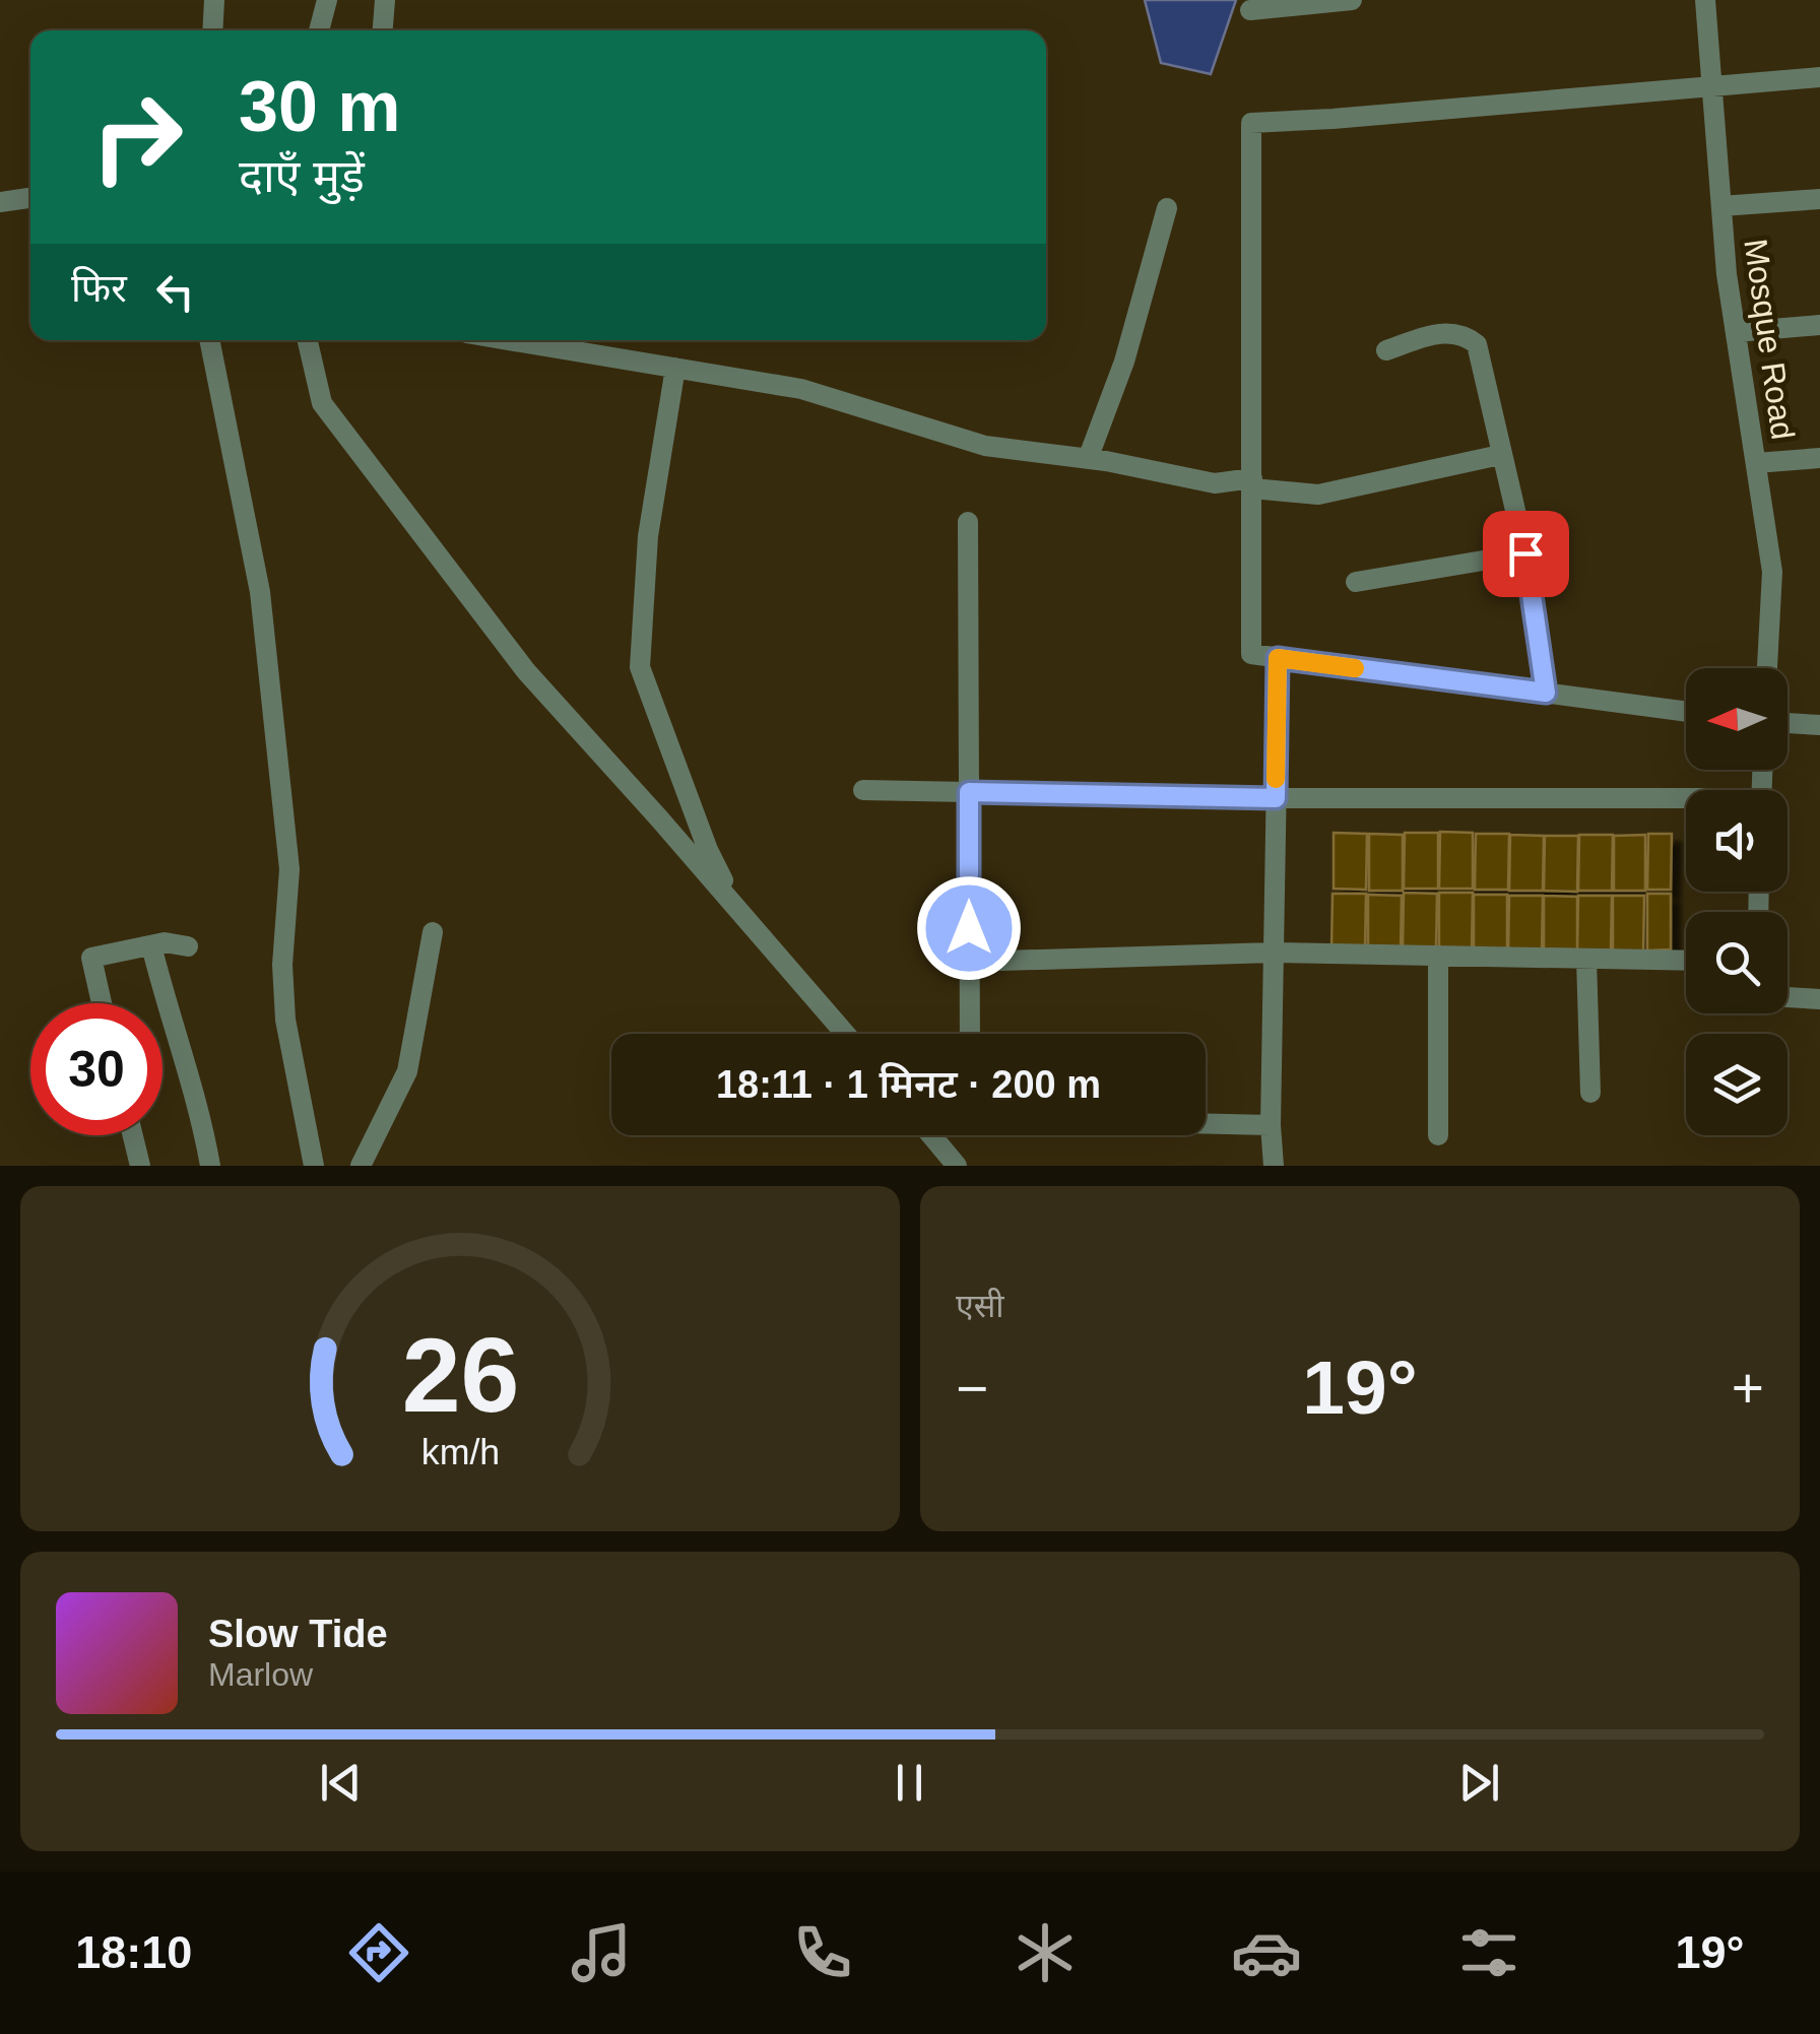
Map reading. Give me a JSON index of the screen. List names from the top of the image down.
{
  "streets": {
    "street": ["Mosque Road"]
  },
  "north": "left",
  "page": {
    "turn": ["30 m", "दाएँ मुड़ें"],
    "then": "फिर",
    "limit": "30",
    "trip": "18:11 · 1 मिनट · 200 m",
    "tile": "एसी",
    "heat": ["−", "19°", "+"],
    "song": ["Slow Tide", "Marlow"],
    "tabs": ["18:10", "19°"],
    "gauge": ["26", "km/h"]
  }
}
